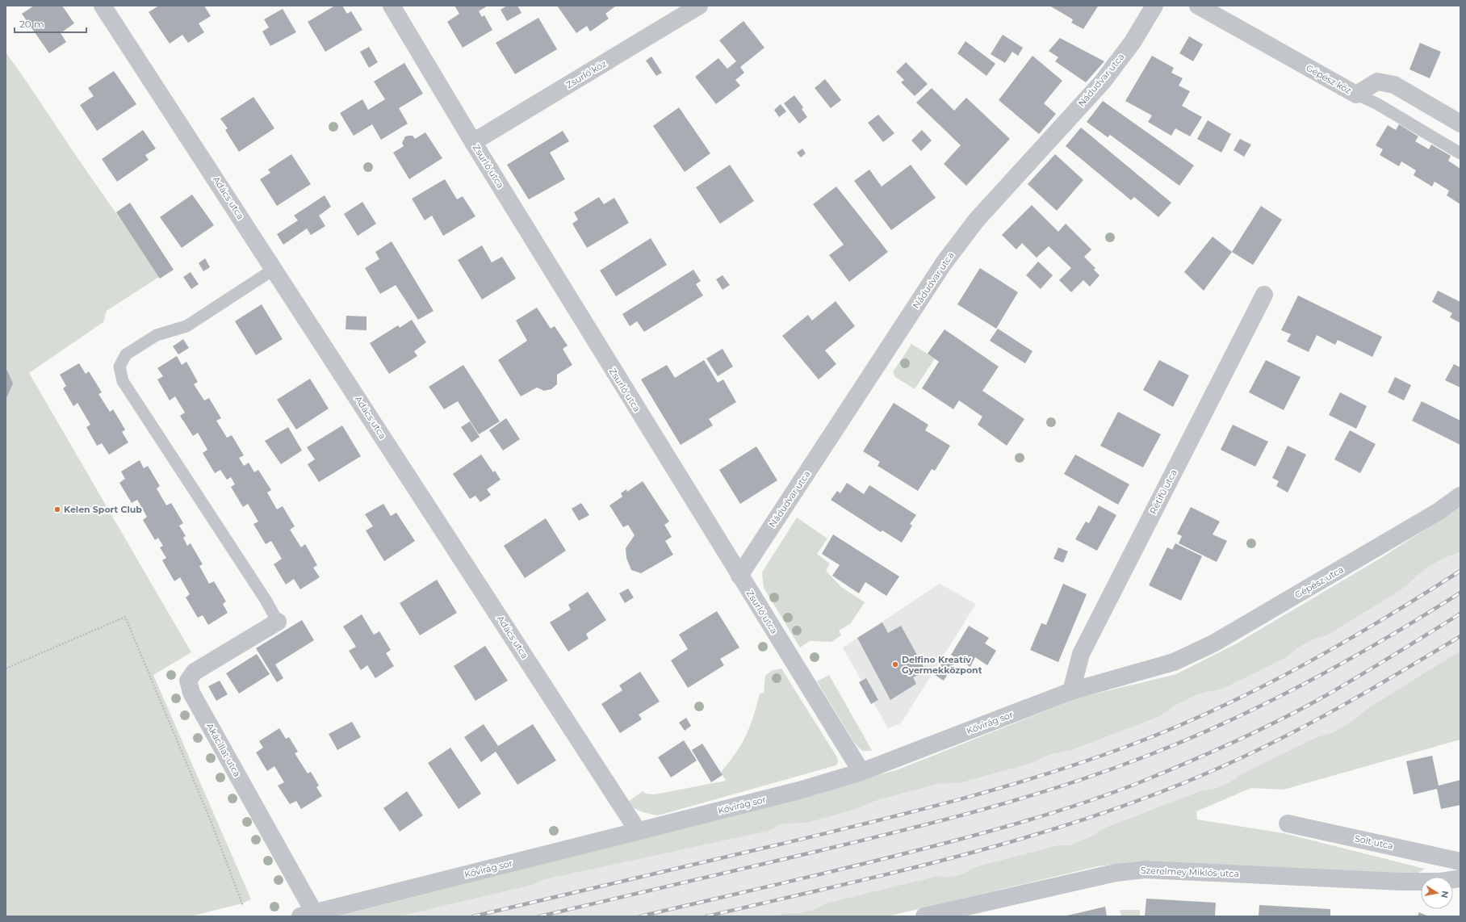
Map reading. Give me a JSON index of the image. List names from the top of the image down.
{
  "streets": {
    "street": [
      "Zsurló köz",
      "Gépész köz",
      "Nádudvar utca",
      "Zsurló utca",
      "Adács utca",
      "Rétifű utca",
      "Gépész utca",
      "Kővirág sor",
      "Akácillat utca",
      "Solt utca",
      "Szerelmey Miklós utca"
    ]
  },
  "crossings": [
    ["Zsurló köz", "Zsurló utca"],
    ["Nádudvar utca", "Zsurló utca"],
    ["Zsurló utca", "Kővirág sor"],
    ["Adács utca", "Kővirág sor"],
    ["Rétifű utca", "Kővirág sor"],
    ["Gépész utca", "Kővirág sor"],
    ["Kővirág sor", "Akácillat utca"]
  ],
  "places": ["Kelen Sport Club", "Delfino Kreatív Gyermekközpont"],
  "scale_bar": "20 m",
  "north": "right"
}
